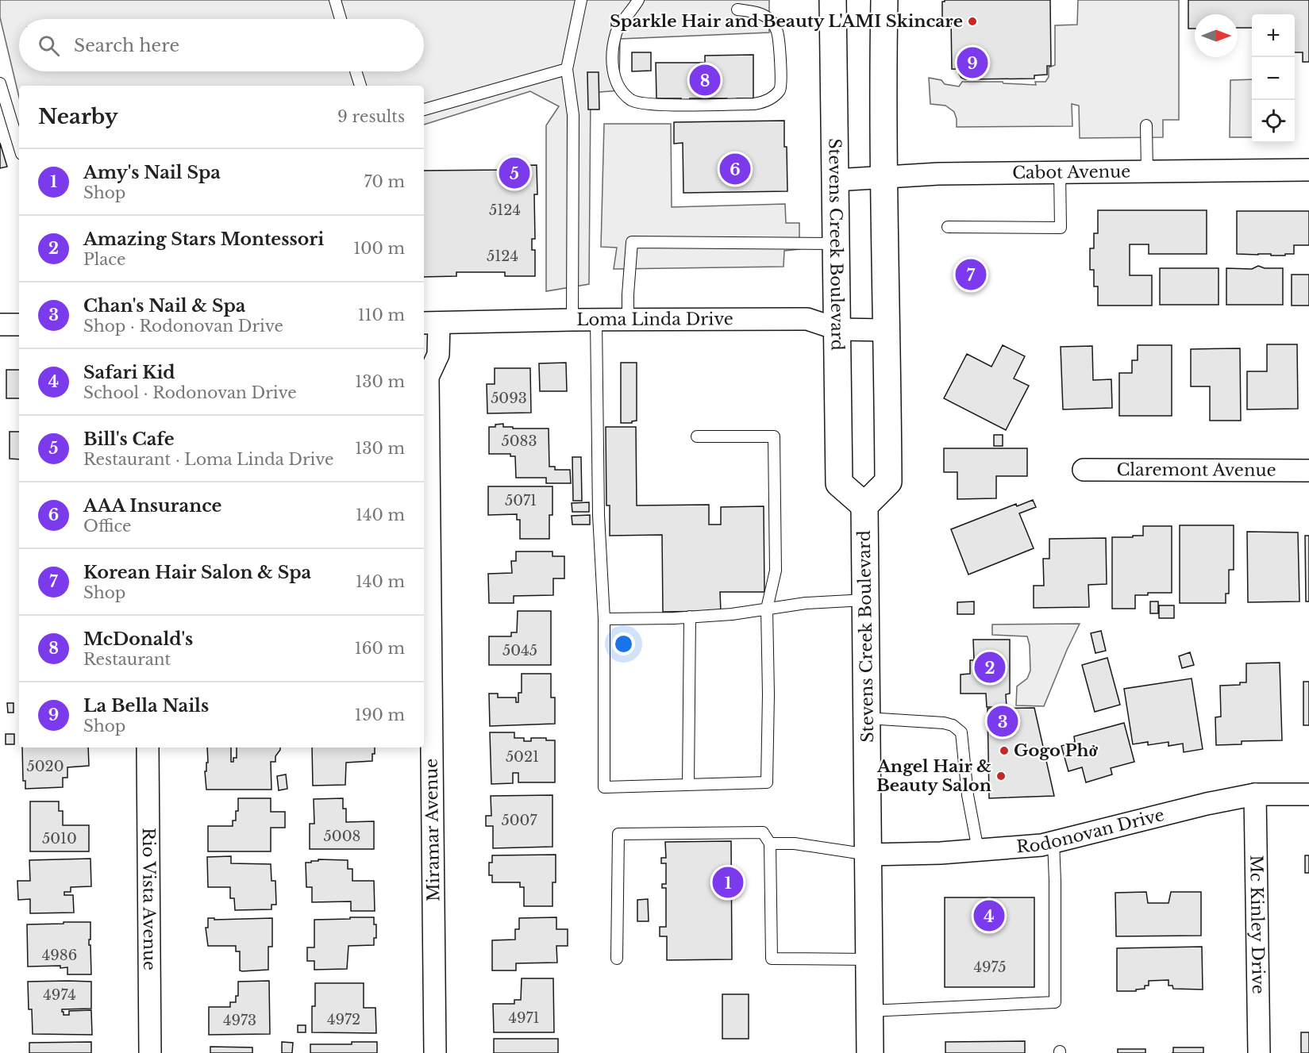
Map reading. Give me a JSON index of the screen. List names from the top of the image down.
{
  "streets": {
    "main road": ["Stevens Creek Boulevard"],
    "street": [
      "Cabot Avenue",
      "Loma Linda Drive",
      "Claremont Avenue",
      "Miramar Avenue",
      "Rodonovan Drive",
      "Rio Vista Avenue",
      "Mc Kinley Drive"
    ]
  },
  "crossings": [
    ["Cabot Avenue", "Stevens Creek Boulevard"],
    ["Stevens Creek Boulevard", "Loma Linda Drive"],
    ["Stevens Creek Boulevard", "Rodonovan Drive"],
    ["Loma Linda Drive", "Miramar Avenue"],
    ["Rodonovan Drive", "Mc Kinley Drive"]
  ],
  "places": ["Sparkle Hair and Beauty L'AMI Skincare", "Gogo Phở", "Angel Hair & Beauty Salon"],
  "house_numbers": [
    "5124",
    "5124",
    "5093",
    "5083",
    "5071",
    "5045",
    "5021",
    "5020",
    "5007",
    "5008",
    "5010",
    "4986",
    "4975",
    "4974",
    "4971",
    "4972",
    "4973"
  ],
  "north": "right",
  "page": {
    "map_buttons": ["+", "−"],
    "search": "Search here",
    "pins": [
      "9",
      "8",
      "6",
      "5",
      "7",
      "2",
      "3",
      "1",
      "4"
    ],
    "heading": ["Nearby", "9 results"],
    "list": [
      {
        "mark": "1",
        "name": "Amy's Nail Spa",
        "note": "Shop",
        "value": "70 m"
      },
      {
        "mark": "2",
        "name": "Amazing Stars Montessori",
        "note": "Place",
        "value": "100 m"
      },
      {
        "mark": "3",
        "name": "Chan's Nail & Spa",
        "note": "Shop · Rodonovan Drive",
        "value": "110 m"
      },
      {
        "mark": "4",
        "name": "Safari Kid",
        "note": "School · Rodonovan Drive",
        "value": "130 m"
      },
      {
        "mark": "5",
        "name": "Bill's Cafe",
        "note": "Restaurant · Loma Linda Drive",
        "value": "130 m"
      },
      {
        "mark": "6",
        "name": "AAA Insurance",
        "note": "Office",
        "value": "140 m"
      },
      {
        "mark": "7",
        "name": "Korean Hair Salon & Spa",
        "note": "Shop",
        "value": "140 m"
      },
      {
        "mark": "8",
        "name": "McDonald's",
        "note": "Restaurant",
        "value": "160 m"
      },
      {
        "mark": "9",
        "name": "La Bella Nails",
        "note": "Shop",
        "value": "190 m"
      }
    ]
  }
}
